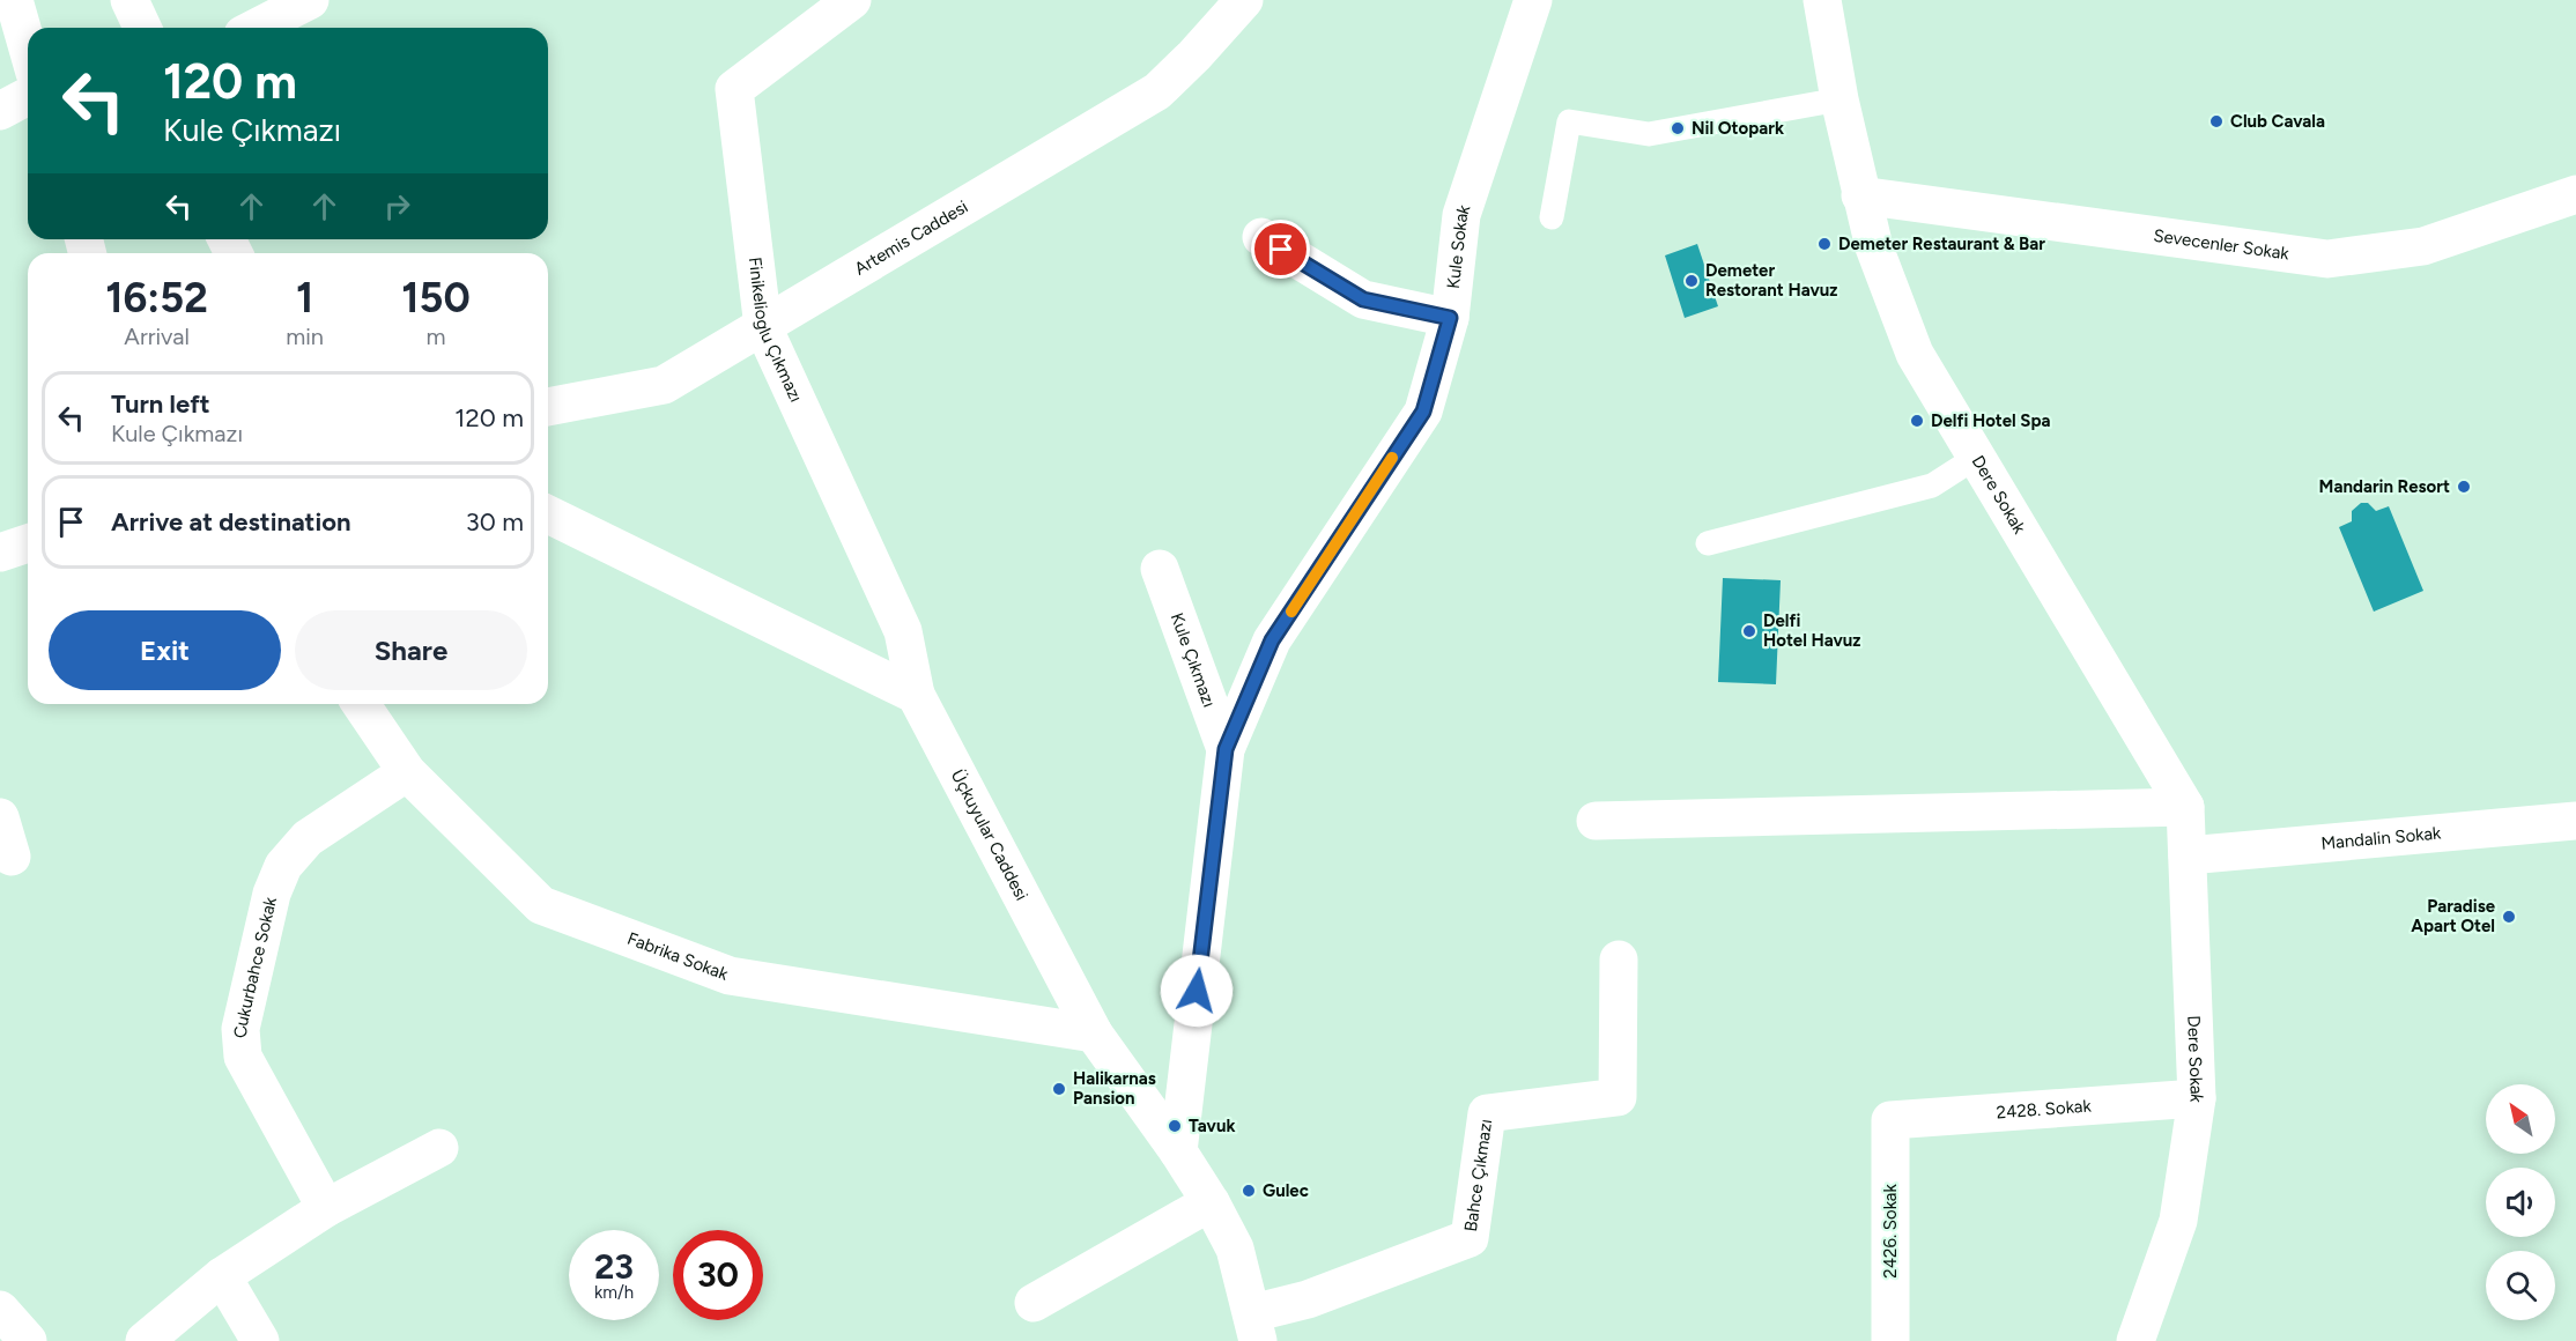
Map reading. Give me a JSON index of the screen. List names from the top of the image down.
{
  "streets": {
    "street": [
      "Artemis Caddesi",
      "Sevecenler Sokak",
      "Kule Sokak",
      "Finikelioglu Çıkmazı",
      "Dere Sokak",
      "Kule Çıkmazı",
      "Üçkuyular Caddesi",
      "Mandalin Sokak",
      "Fabrika Sokak",
      "Cukurbahce Sokak",
      "2428. Sokak",
      "Bahce Çıkmazı",
      "2426. Sokak"
    ]
  },
  "crossings": [
    ["Artemis Caddesi", "Finikelioglu Çıkmazı"],
    ["Sevecenler Sokak", "Dere Sokak"],
    ["Kule Sokak", "Kule Çıkmazı"],
    ["Kule Sokak", "Üçkuyular Caddesi"],
    ["Finikelioglu Çıkmazı", "Üçkuyular Caddesi"],
    ["Dere Sokak", "Mandalin Sokak"],
    ["Dere Sokak", "2428. Sokak"],
    ["Üçkuyular Caddesi", "Fabrika Sokak"],
    ["Üçkuyular Caddesi", "Bahce Çıkmazı"],
    ["Fabrika Sokak", "Cukurbahce Sokak"],
    ["2428. Sokak", "2426. Sokak"]
  ],
  "places": [
    "Club Cavala",
    "Nil Otopark",
    "Demeter Restaurant & Bar",
    "Demeter Restorant Havuz",
    "Delfi Hotel Spa",
    "Mandarin Resort",
    "Delfi Hotel Havuz",
    "Paradise Apart Otel",
    "Halikarnas Pansion",
    "Tavuk",
    "Gulec"
  ],
  "north": "top left",
  "page": {
    "turn": ["120 m", "Kule Çıkmazı"],
    "eta": [
      "16:52",
      "Arrival",
      "1",
      "min",
      "150",
      "m"
    ],
    "list": [
      {
        "name": "Turn left",
        "note": "Kule Çıkmazı",
        "value": "120 m"
      },
      {
        "name": "Arrive at destination",
        "value": "30 m"
      }
    ],
    "buttons": ["Exit", "Share"],
    "speed": "23 km/h",
    "limit": "30"
  }
}
